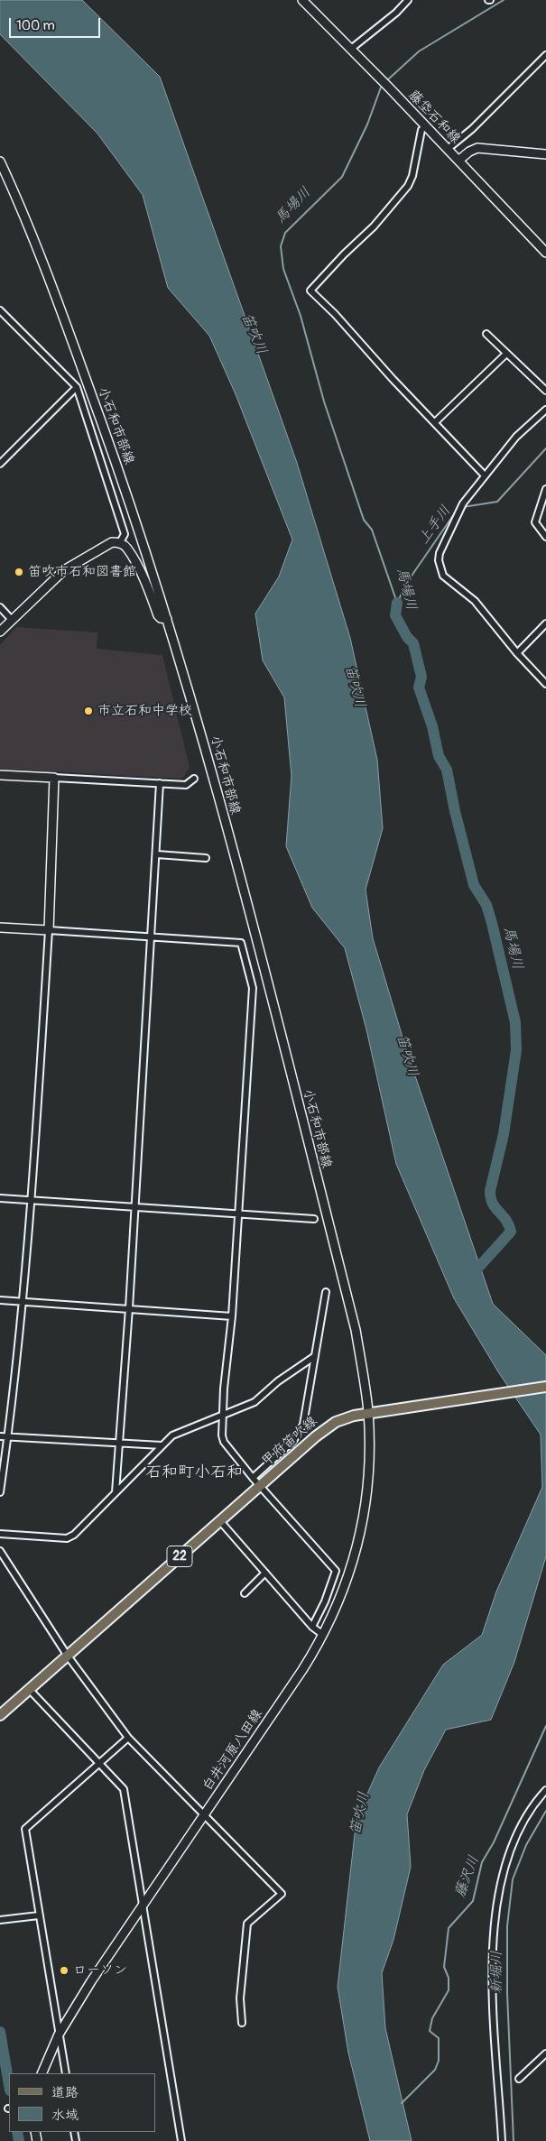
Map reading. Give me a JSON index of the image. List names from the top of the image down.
{
  "streets": {
    "main road": [
      "藤垈石和線",
      "小石和市部線",
      "甲府笛吹線",
      "22",
      "白井河原八田線"
    ]
  },
  "crossings": [
    ["小石和市部線", "甲府笛吹線"],
    ["小石和市部線", "白井河原八田線"],
    ["甲府笛吹線", "白井河原八田線"]
  ],
  "districts": ["石和町小石和"],
  "water": [
    "馬場川",
    "笛吹川",
    "上手川",
    "藤沢川",
    "新堀川"
  ],
  "places": ["笛吹市石和図書館", "市立石和中学校", "ローソン"],
  "legend": ["道路", "水域"],
  "scale_bar": "100 m"
}
